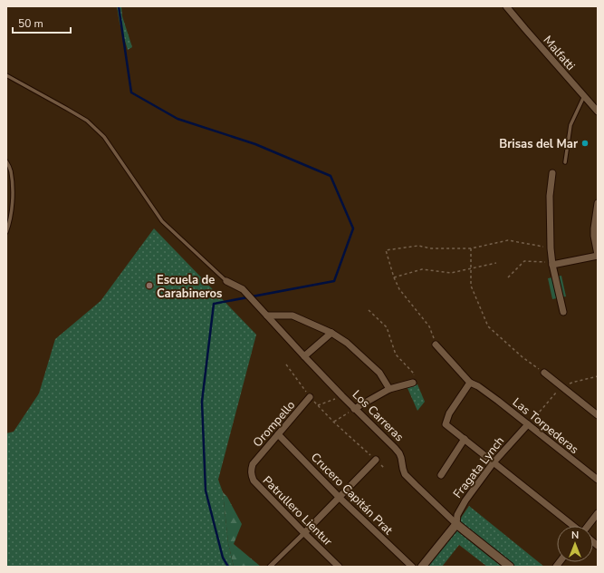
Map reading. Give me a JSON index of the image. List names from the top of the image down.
{
  "streets": {
    "street": [
      "Malfatti",
      "Los Carreras",
      "Orompello",
      "Las Torpederas",
      "Fragata Lynch",
      "Crucero Capitán Prat",
      "Patrullero Lientur"
    ]
  },
  "crossings": [
    ["Los Carreras", "Fragata Lynch"],
    ["Orompello", "Crucero Capitán Prat"],
    ["Orompello", "Patrullero Lientur"],
    ["Las Torpederas", "Fragata Lynch"]
  ],
  "places": ["Brisas del Mar", "Escuela de Carabineros"],
  "scale_bar": "50 m",
  "north": "top"
}
